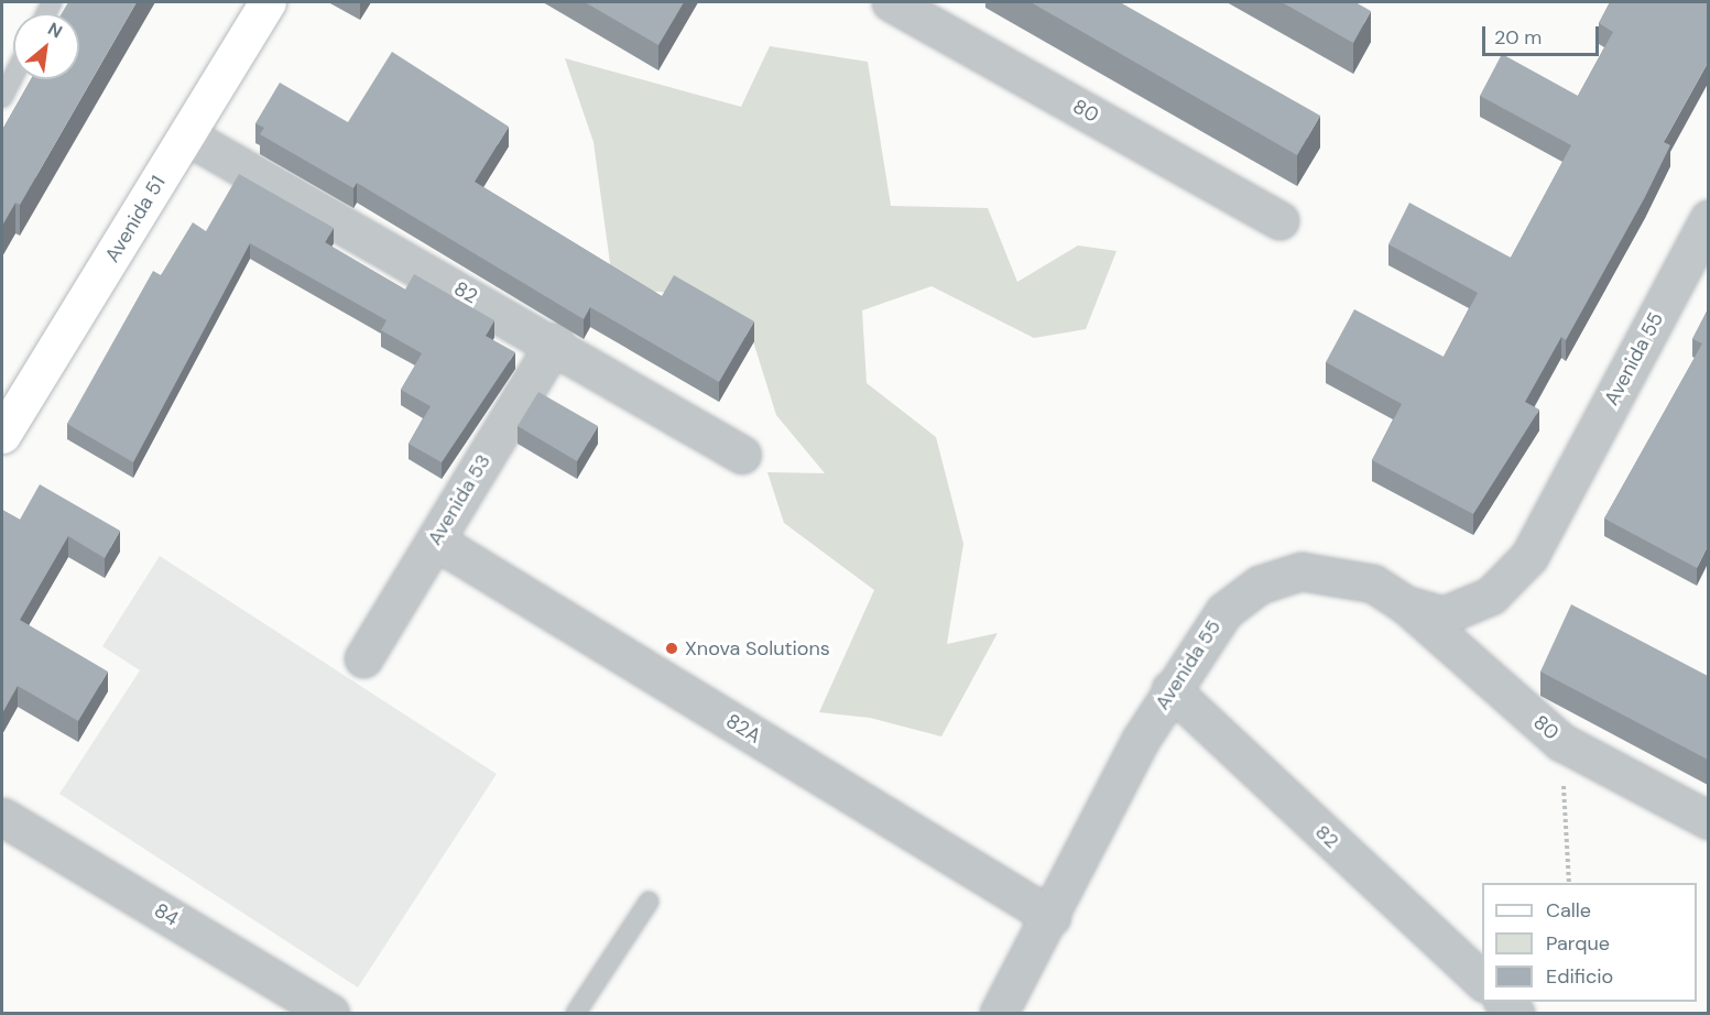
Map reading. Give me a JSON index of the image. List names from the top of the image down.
{
  "streets": {
    "main road": ["Avenida 51"],
    "street": [
      "80",
      "82",
      "Avenida 55",
      "Avenida 53",
      "82A",
      "84"
    ]
  },
  "crossings": [
    ["80", "Avenida 55"],
    ["Avenida 51", "82"],
    ["82", "Avenida 55"],
    ["82", "Avenida 53"],
    ["Avenida 55", "82A"],
    ["Avenida 53", "82A"]
  ],
  "places": ["Xnova Solutions"],
  "legend": ["Calle", "Parque", "Edificio"],
  "scale_bar": "20 m",
  "north": "top right"
}
